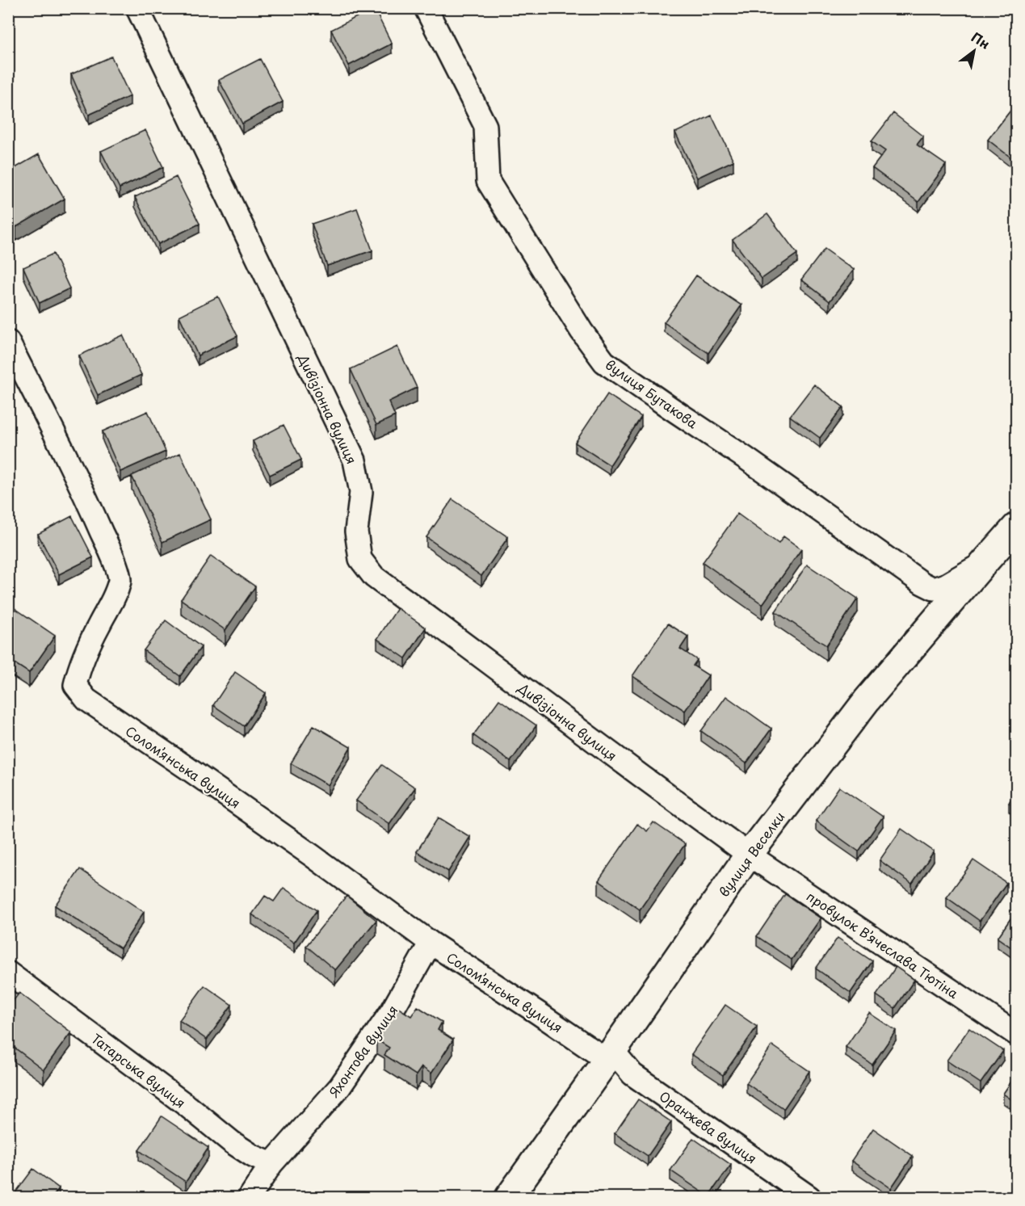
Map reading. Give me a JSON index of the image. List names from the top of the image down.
{
  "streets": {
    "street": [
      "вулиця Бутакова",
      "Дивізіонна вулиця",
      "Соломʼянська вулиця",
      "вулиця Веселки",
      "провулок Вʼячеслава Тютіна",
      "Яхонтова вулиця",
      "Татарська вулиця",
      "Оранжева вулиця"
    ]
  },
  "crossings": [
    ["вулиця Бутакова", "вулиця Веселки"],
    ["Дивізіонна вулиця", "вулиця Веселки"],
    ["Дивізіонна вулиця", "провулок Вʼячеслава Тютіна"],
    ["Соломʼянська вулиця", "вулиця Веселки"],
    ["Соломʼянська вулиця", "Яхонтова вулиця"],
    ["Соломʼянська вулиця", "Оранжева вулиця"],
    ["вулиця Веселки", "провулок Вʼячеслава Тютіна"],
    ["вулиця Веселки", "Оранжева вулиця"],
    ["Яхонтова вулиця", "Татарська вулиця"]
  ],
  "north": "top right"
}
